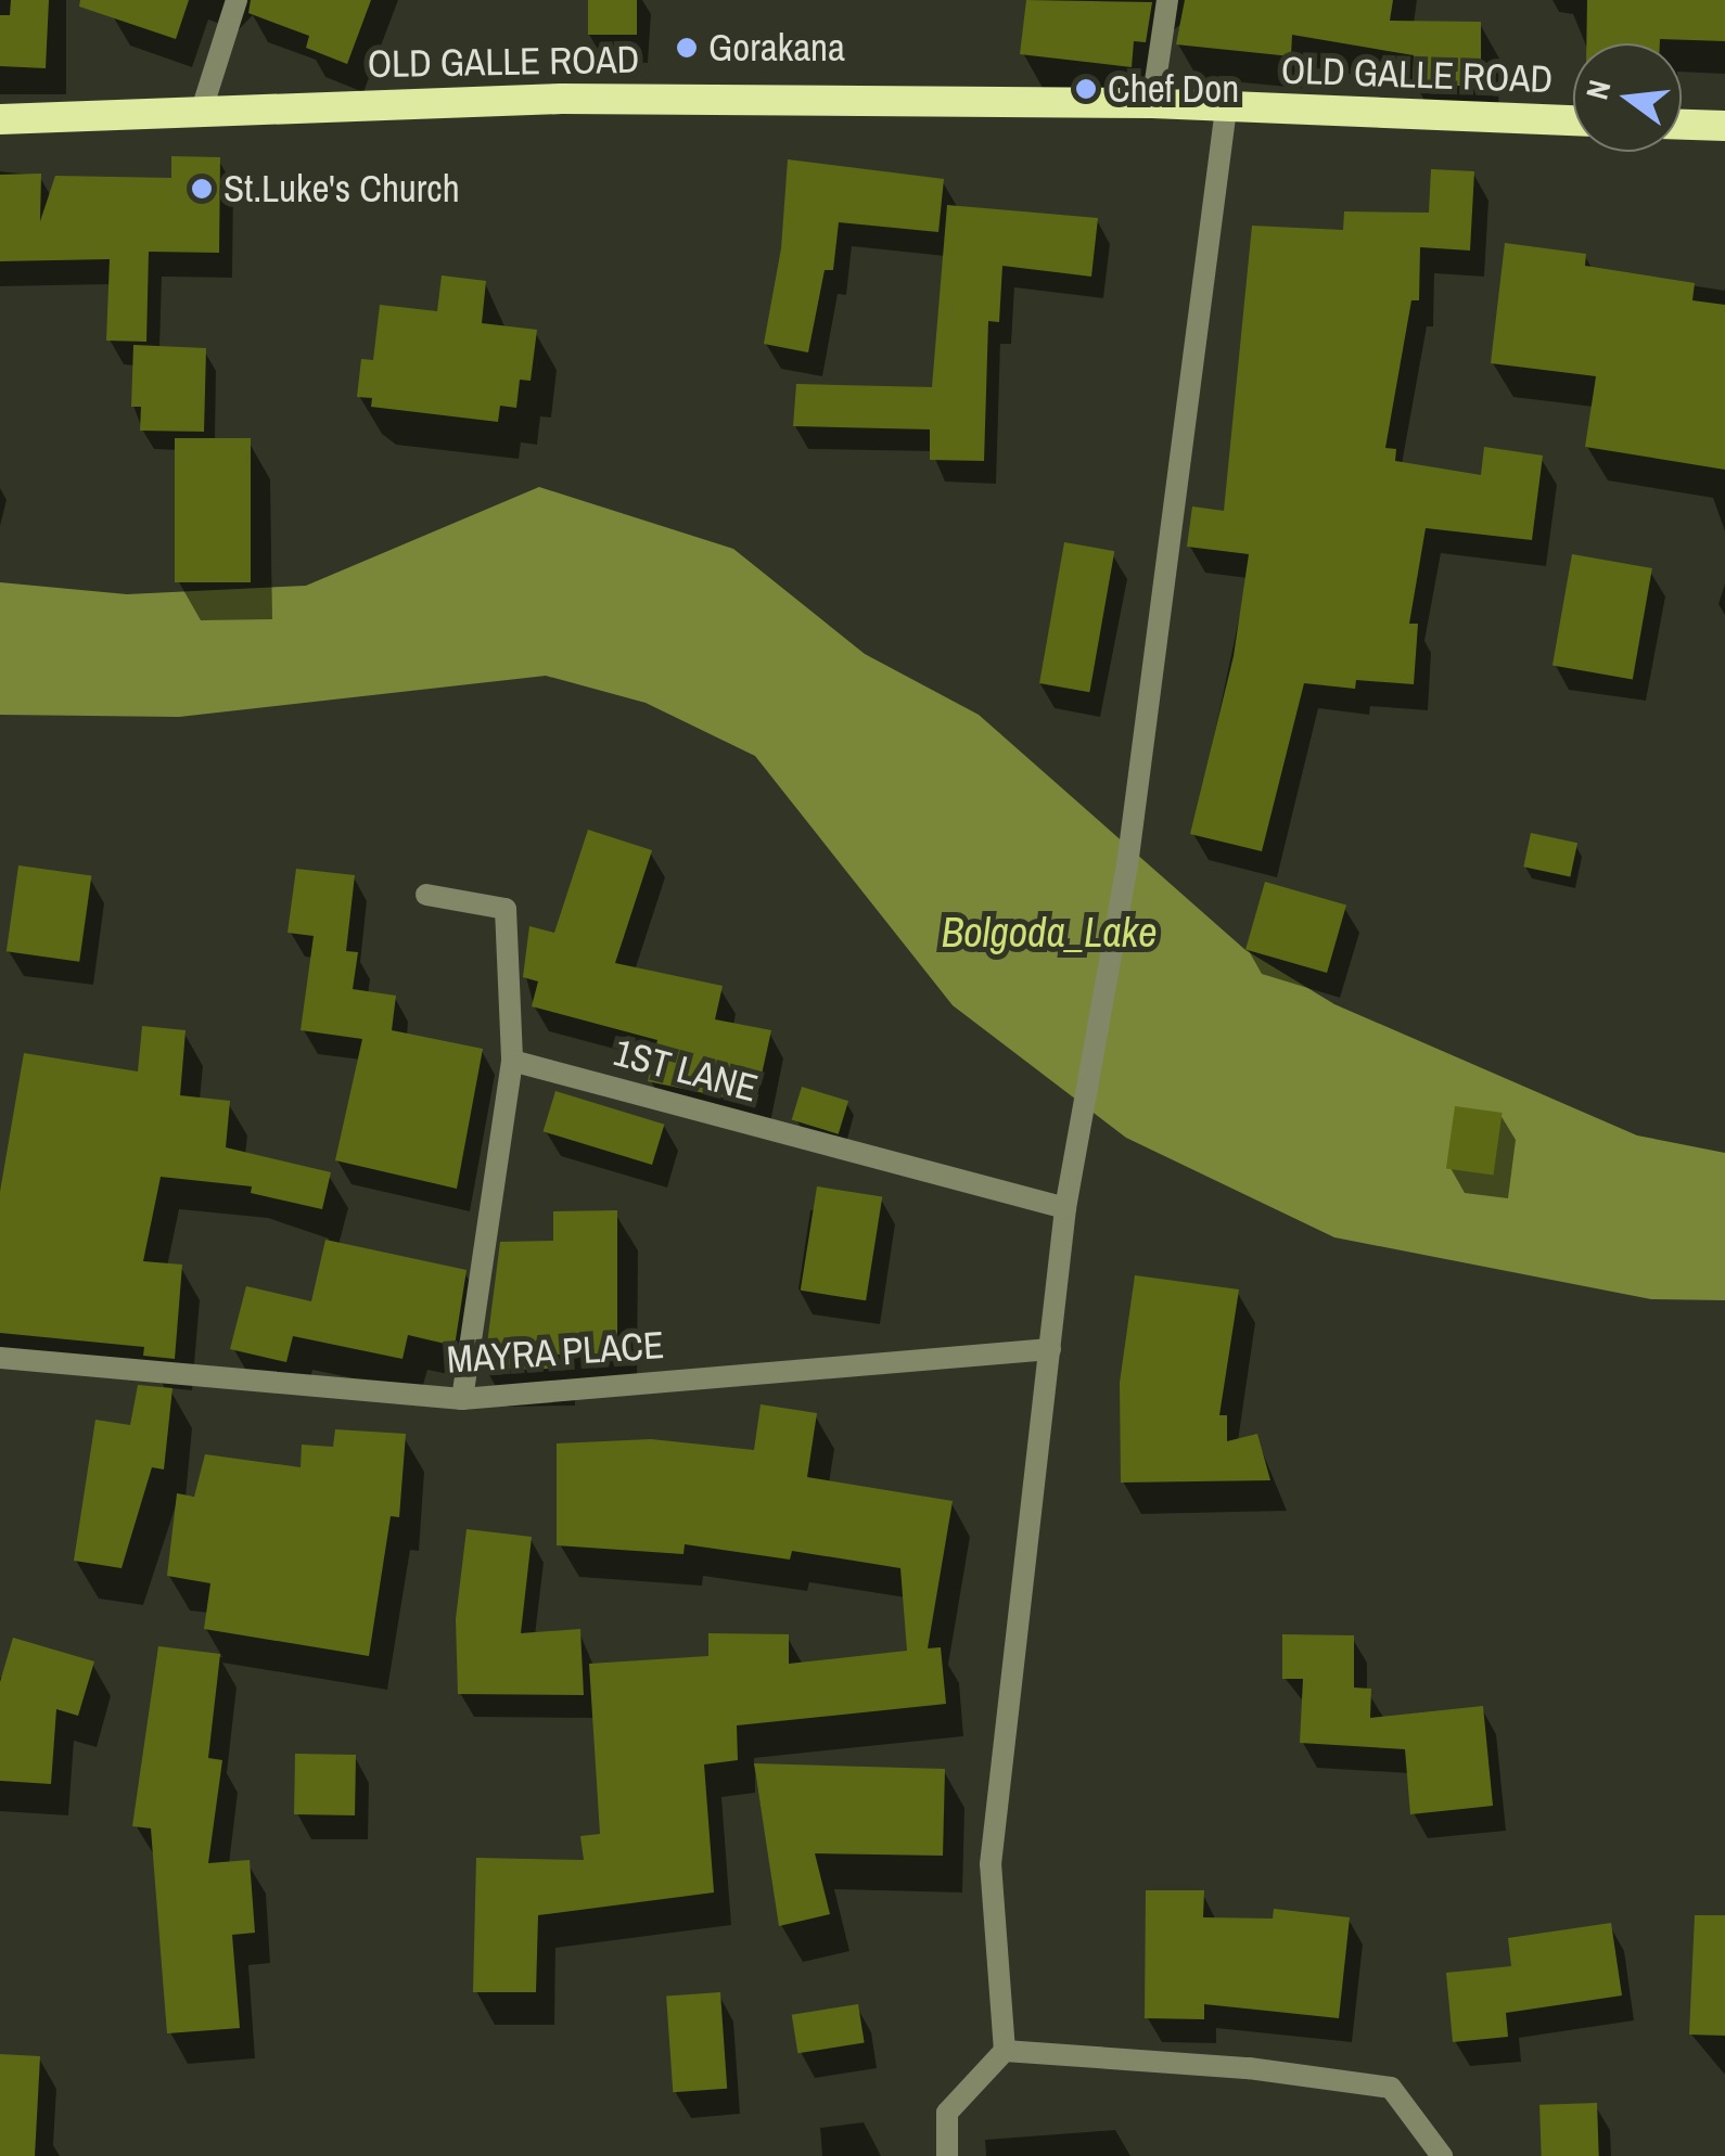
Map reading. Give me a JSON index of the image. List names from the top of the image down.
{
  "streets": {
    "highway": ["OLD GALLE ROAD"],
    "street": ["1ST LANE", "MAYRA PLACE"]
  },
  "water": ["Bolgoda_Lake"],
  "places": ["Gorakana", "Chef Don", "St.Luke's Church"],
  "north": "left"
}
